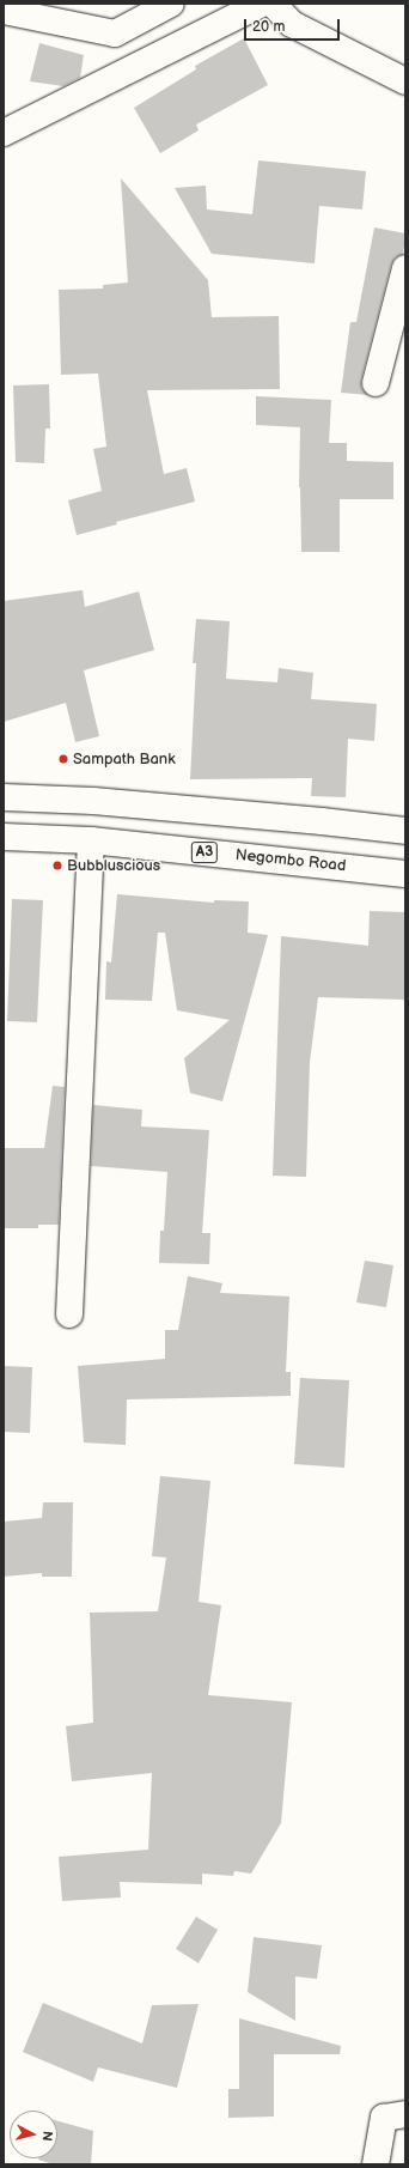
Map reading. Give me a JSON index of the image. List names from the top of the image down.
{
  "streets": {
    "main road": ["A3", "Negombo Road"]
  },
  "places": ["Sampath Bank", "Bubbluscious"],
  "scale_bar": "20 m",
  "north": "right"
}
